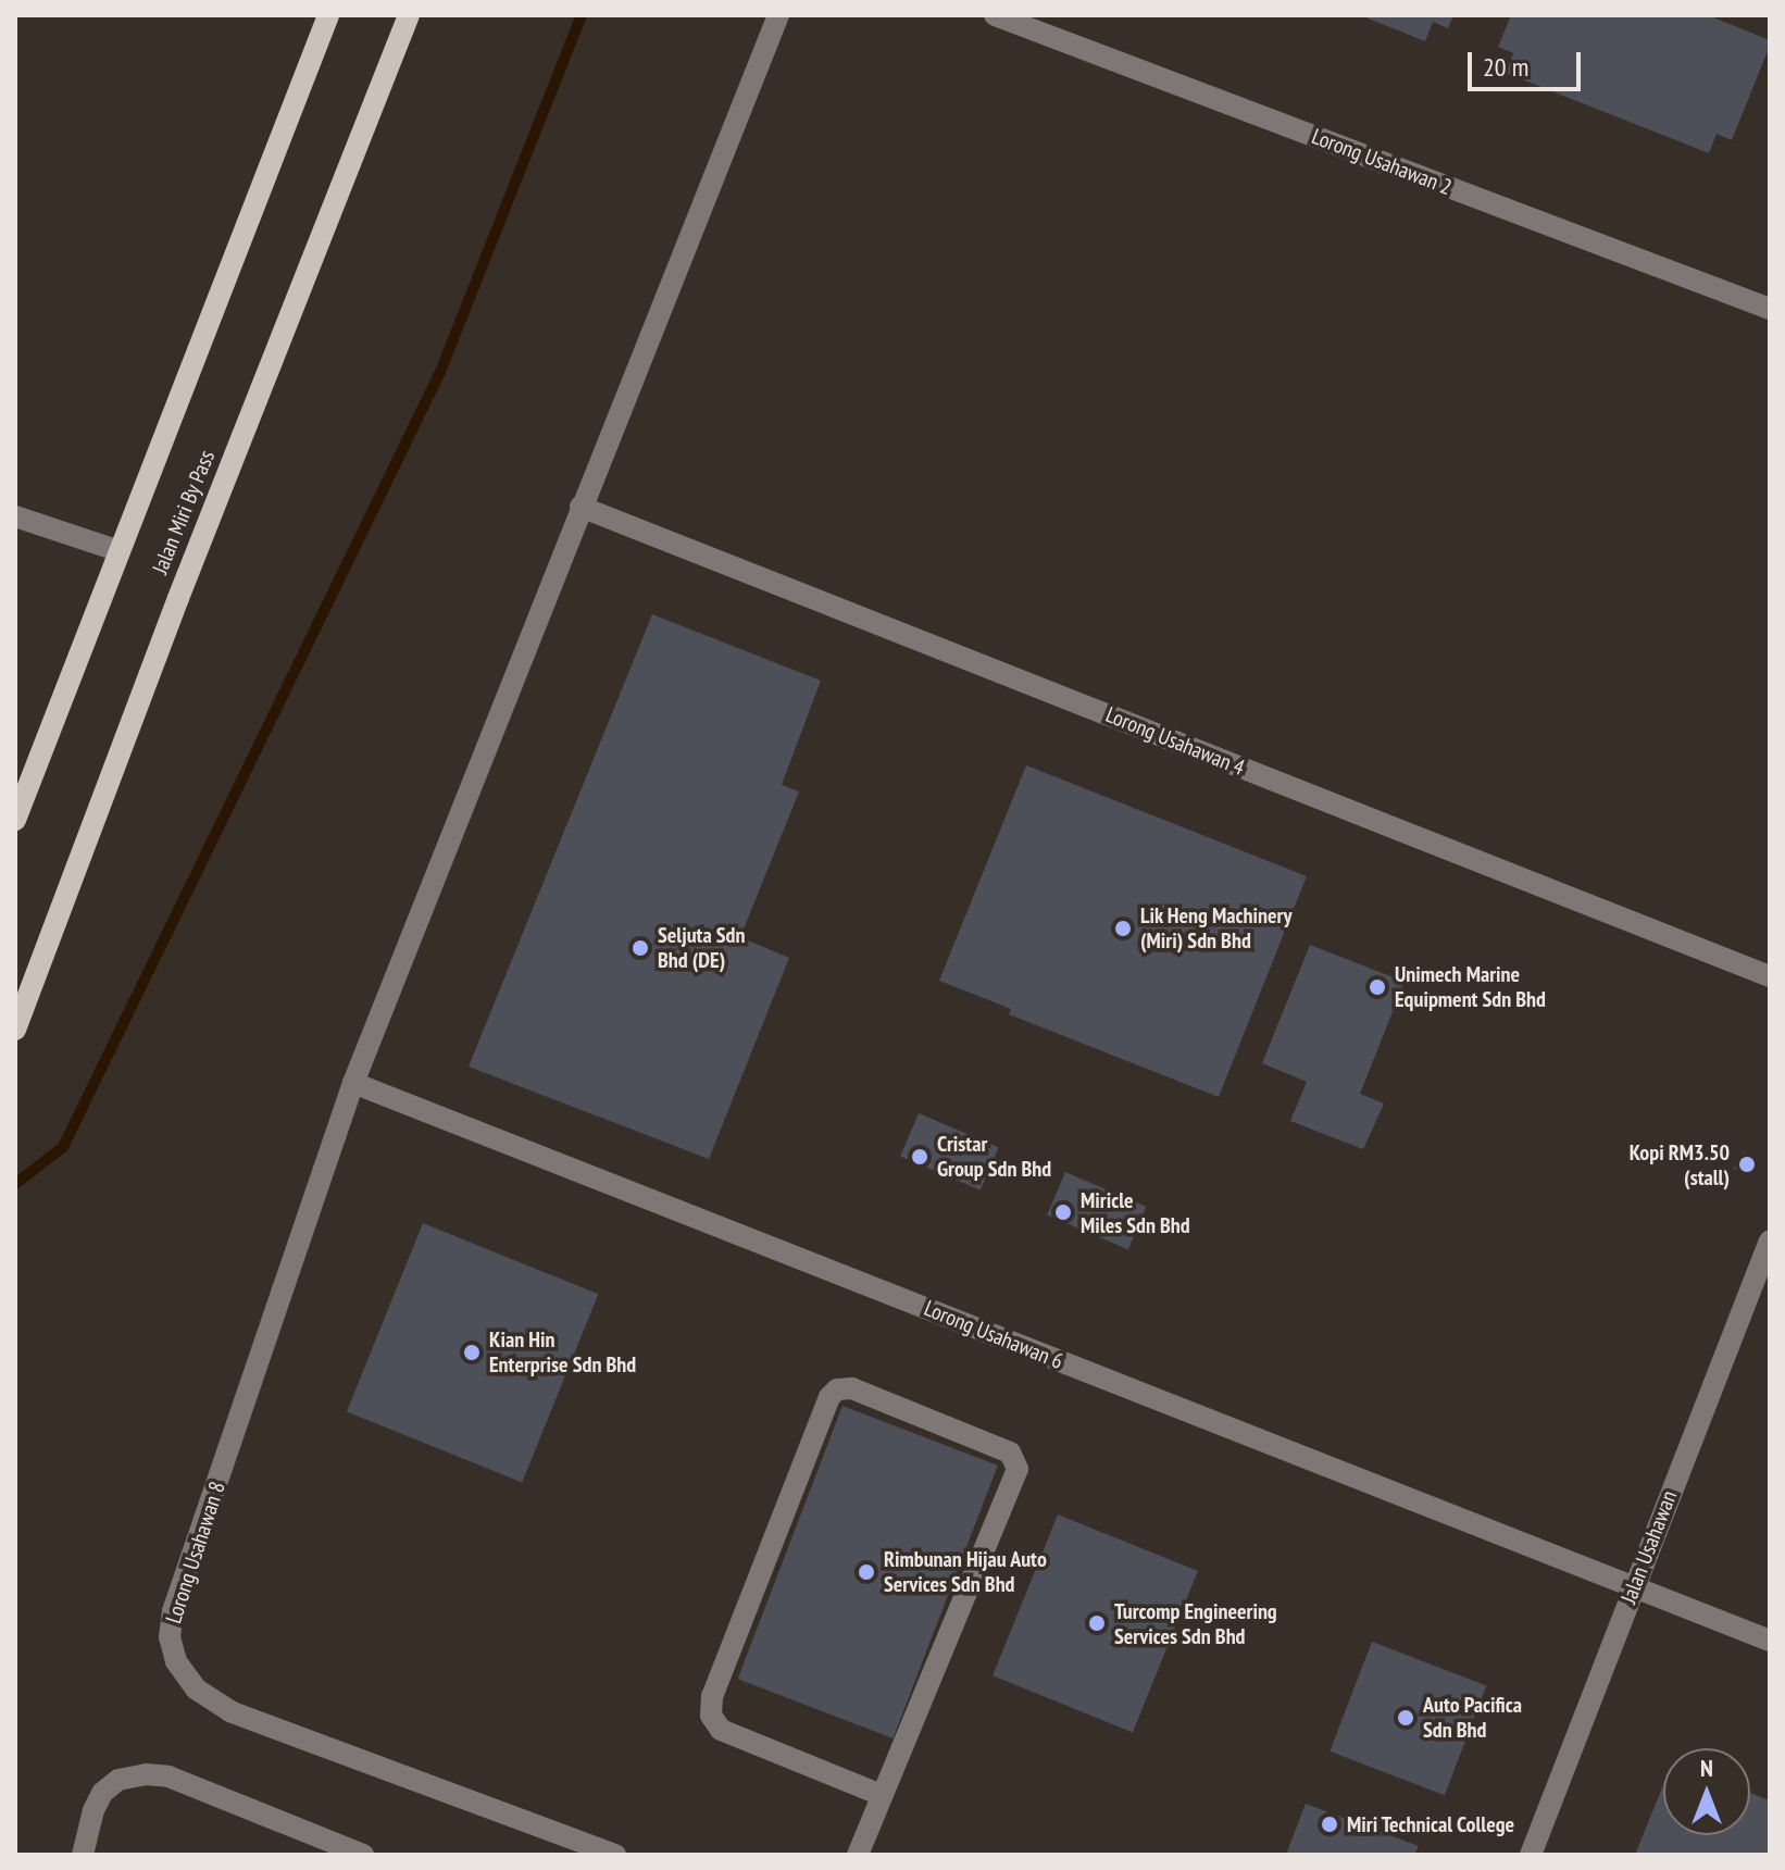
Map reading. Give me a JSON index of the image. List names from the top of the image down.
{
  "streets": {
    "main road": ["Jalan Miri By Pass"],
    "street": [
      "Lorong Usahawan 2",
      "Lorong Usahawan 4",
      "Lorong Usahawan 6",
      "Jalan Usahawan",
      "Lorong Usahawan 8"
    ]
  },
  "crossings": [
    ["Lorong Usahawan 4", "Lorong Usahawan 8"],
    ["Lorong Usahawan 6", "Jalan Usahawan"],
    ["Lorong Usahawan 6", "Lorong Usahawan 8"]
  ],
  "places": [
    "Lik Heng Machinery (Miri) Sdn Bhd",
    "Seljuta Sdn Bhd (DE)",
    "Unimech Marine Equipment Sdn Bhd",
    "Cristar Group Sdn Bhd",
    "Kopi RM3.50 (stall)",
    "Miricle Miles Sdn Bhd",
    "Kian Hin Enterprise Sdn Bhd",
    "Rimbunan Hijau Auto Services Sdn Bhd",
    "Turcomp Engineering Services Sdn Bhd",
    "Auto Pacifica Sdn Bhd",
    "Miri Technical College"
  ],
  "scale_bar": "20 m",
  "north": "top"
}
